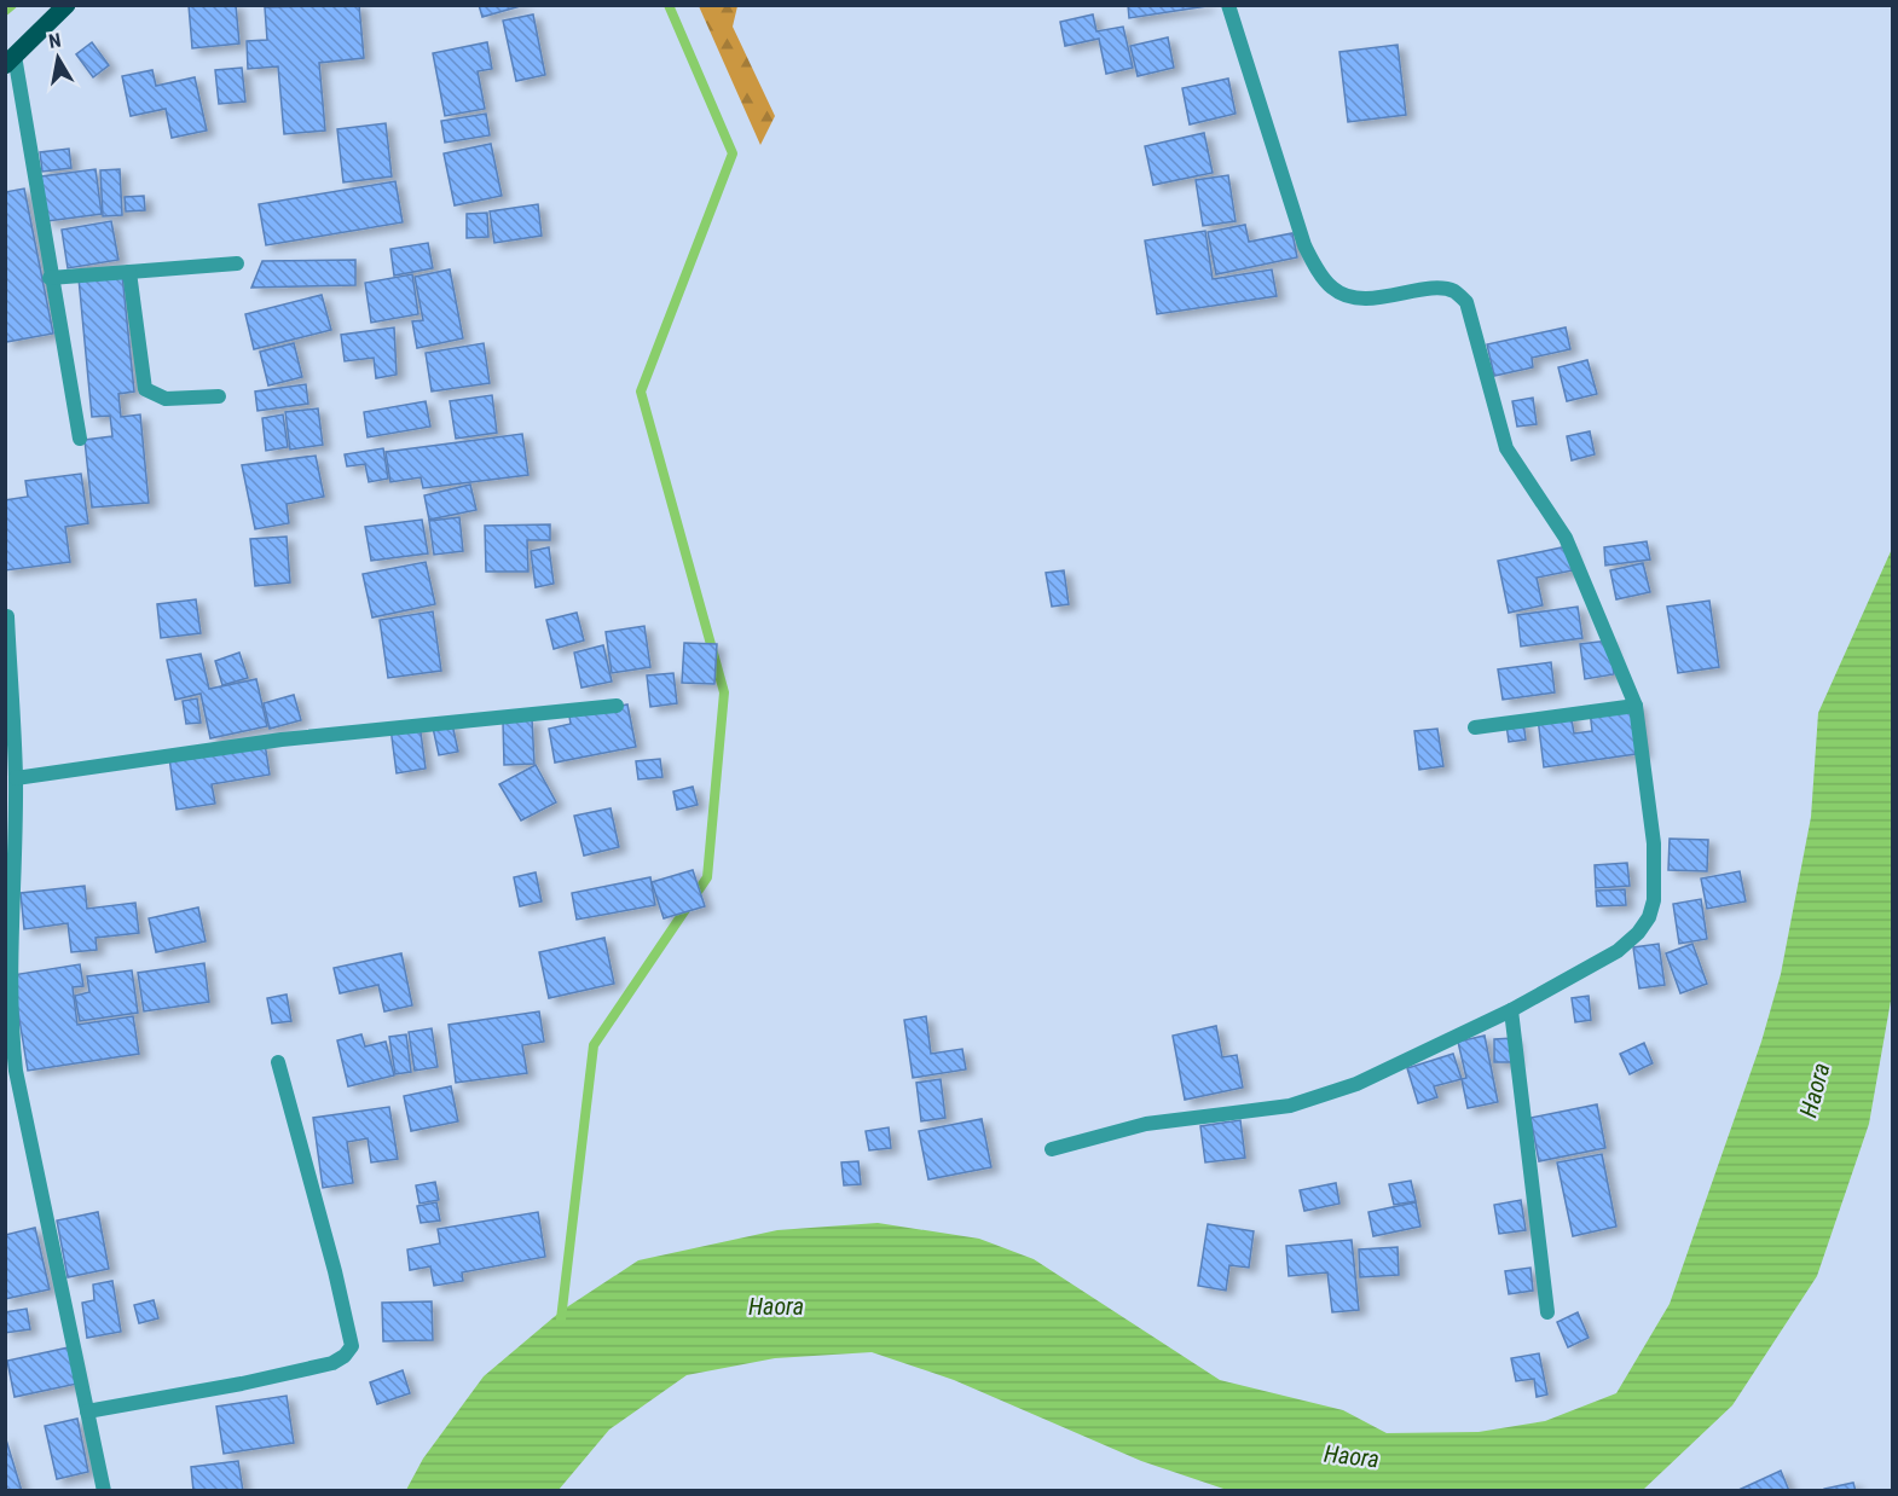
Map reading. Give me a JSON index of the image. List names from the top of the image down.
{
  "water": ["Haora"],
  "north": "top"
}
